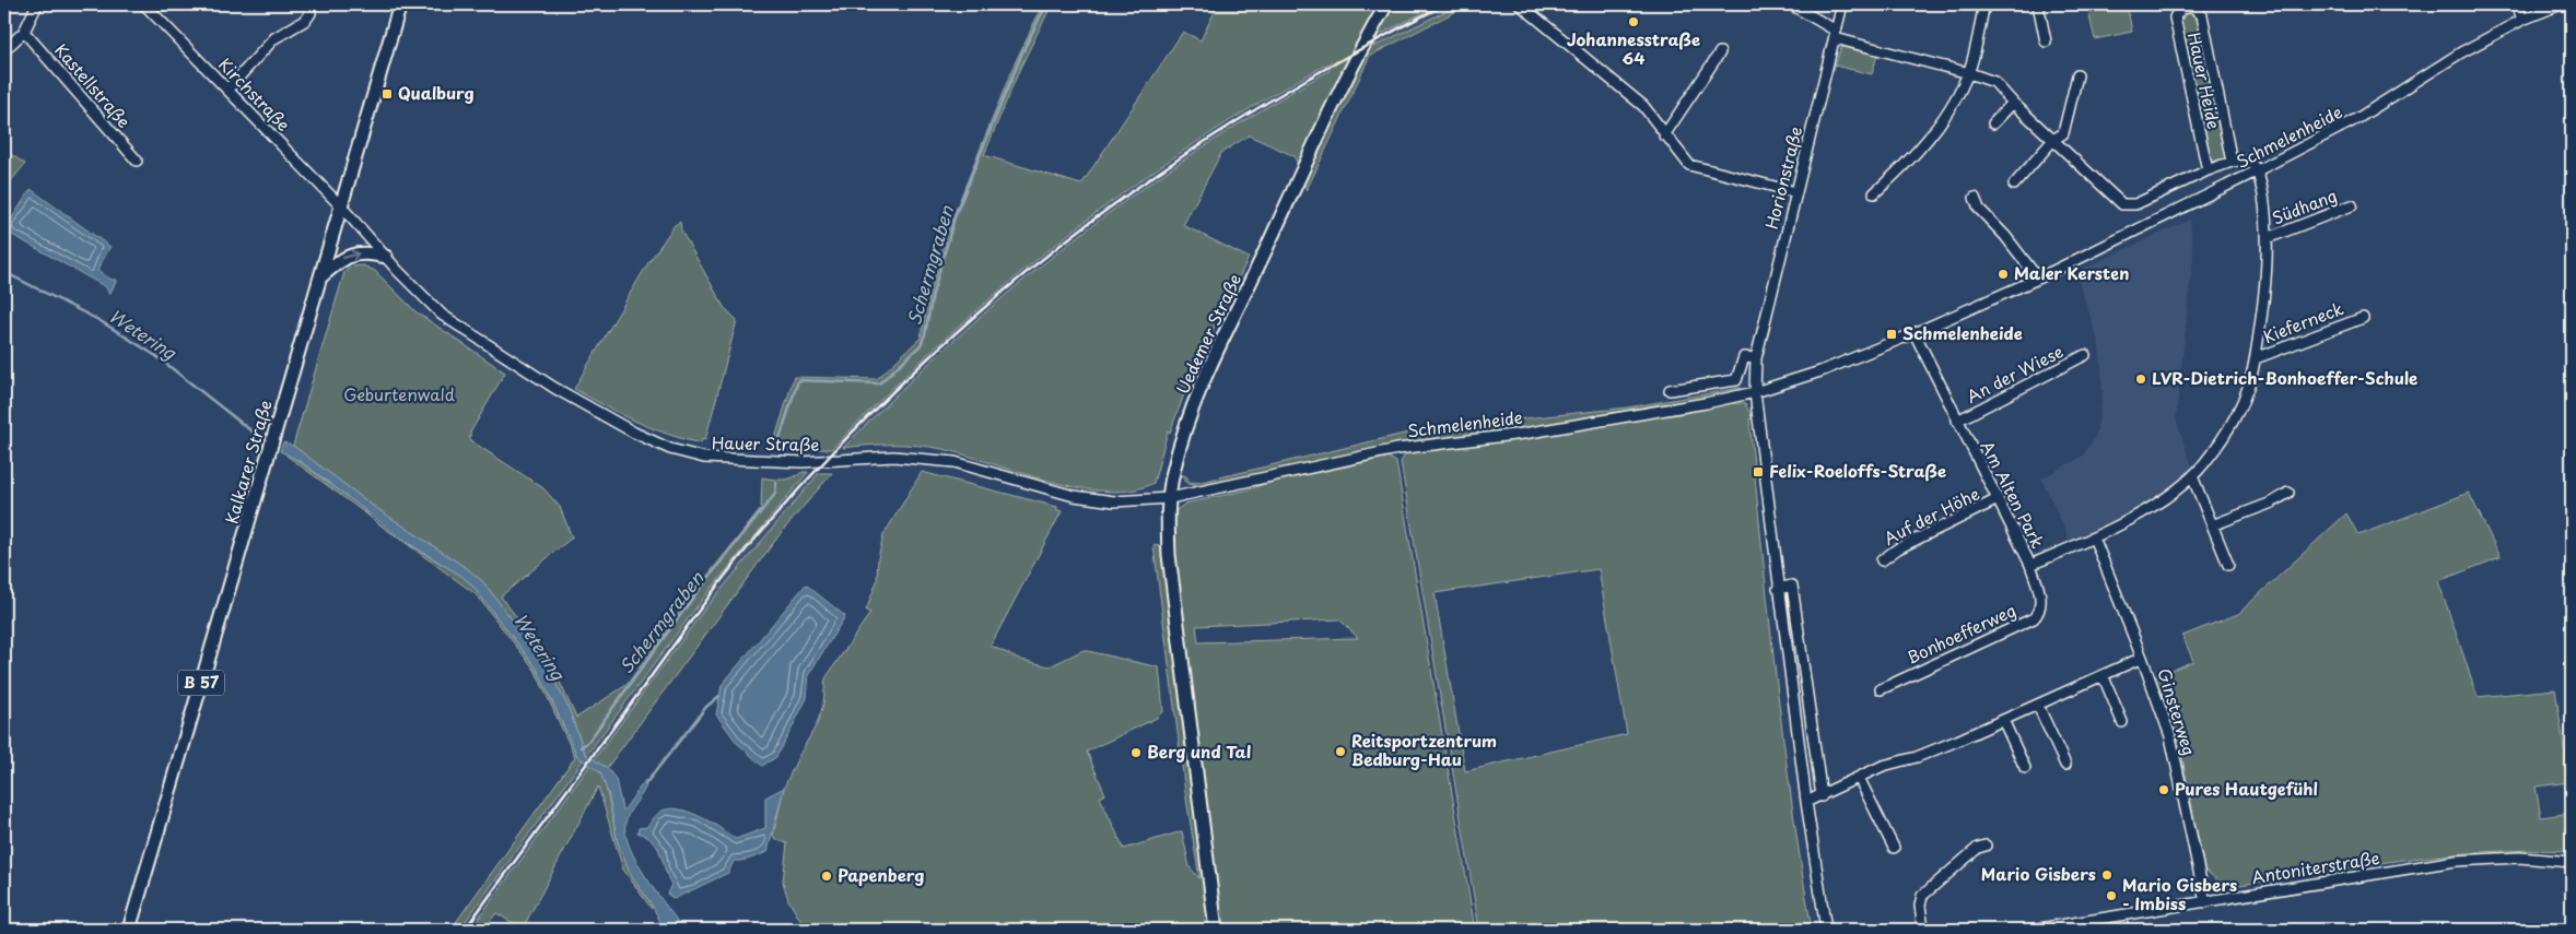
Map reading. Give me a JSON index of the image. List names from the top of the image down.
{
  "streets": {
    "main road": ["Uedemer Straße", "Kalkarer Straße", "B 57"],
    "street": [
      "Hauer Heide",
      "Kastellstraße",
      "Kirchstraße",
      "Schmelenheide",
      "Horionstraße",
      "Südhang",
      "Kieferneck",
      "An der Wiese",
      "Hauer Straße",
      "Am Alten Park",
      "Auf der Höhe",
      "Bonhoefferweg",
      "Ginsterweg",
      "Antoniterstraße"
    ]
  },
  "crossings": [
    ["Kirchstraße", "Hauer Straße"],
    ["Kirchstraße", "Kalkarer Straße"],
    ["Schmelenheide", "Horionstraße"],
    ["Schmelenheide", "Uedemer Straße"],
    ["Schmelenheide", "Hauer Straße"],
    ["Schmelenheide", "Am Alten Park"],
    ["Südhang", "Am Alten Park"],
    ["Kieferneck", "Am Alten Park"],
    ["Uedemer Straße", "Hauer Straße"],
    ["An der Wiese", "Am Alten Park"],
    ["Hauer Straße", "Kalkarer Straße"],
    ["Am Alten Park", "Auf der Höhe"],
    ["Am Alten Park", "Bonhoefferweg"],
    ["Am Alten Park", "Ginsterweg"],
    ["Ginsterweg", "Antoniterstraße"]
  ],
  "water": ["Schermgraben", "Wetering"],
  "parks": ["Geburtenwald"],
  "places": {
    "other": [
      "Johannesstraße 64",
      "Maler Kersten",
      "LVR-Dietrich-Bonhoeffer-Schule",
      "Reitsportzentrum Bedburg-Hau",
      "Berg und Tal",
      "Pures Hautgefühl",
      "Mario Gisbers",
      "Papenberg",
      "Mario Gisbers - Imbiss"
    ],
    "transit": ["Qualburg", "Schmelenheide", "Felix-Roeloffs-Straße"]
  }
}
